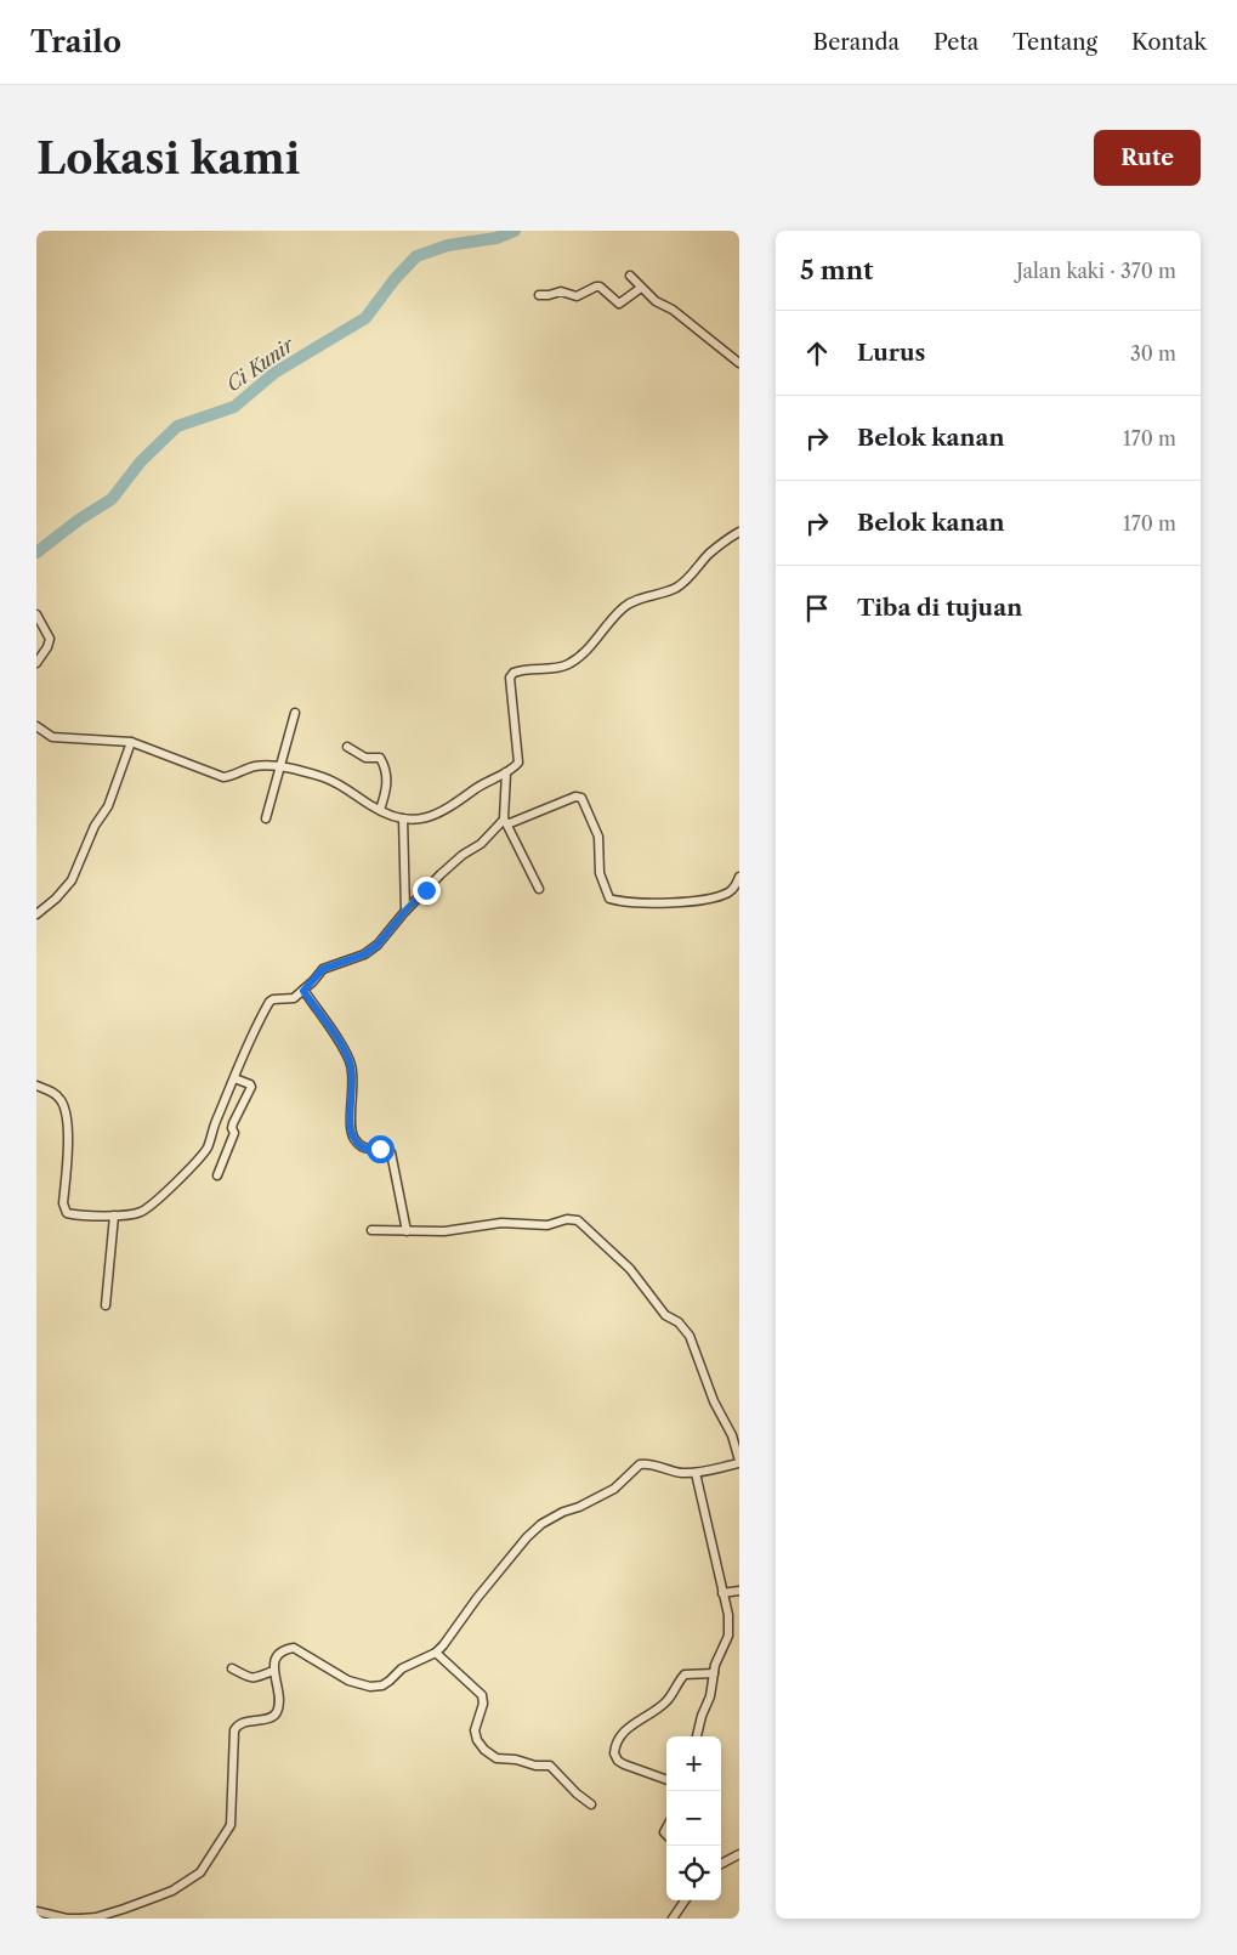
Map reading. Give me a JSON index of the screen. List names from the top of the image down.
{
  "water": ["Ci Kunir"],
  "page": {
    "header": "Trailo",
    "nav": [
      "Beranda",
      "Peta",
      "Tentang",
      "Kontak"
    ],
    "buttons": "Rute",
    "title": "Lokasi kami",
    "heading": ["5 mnt", "Jalan kaki · 370 m"],
    "list": [
      ["Lurus", "30 m"],
      ["Belok kanan", "170 m"],
      ["Belok kanan", "170 m"],
      "Tiba di tujuan"
    ],
    "map_buttons": ["+", "−"]
  }
}
